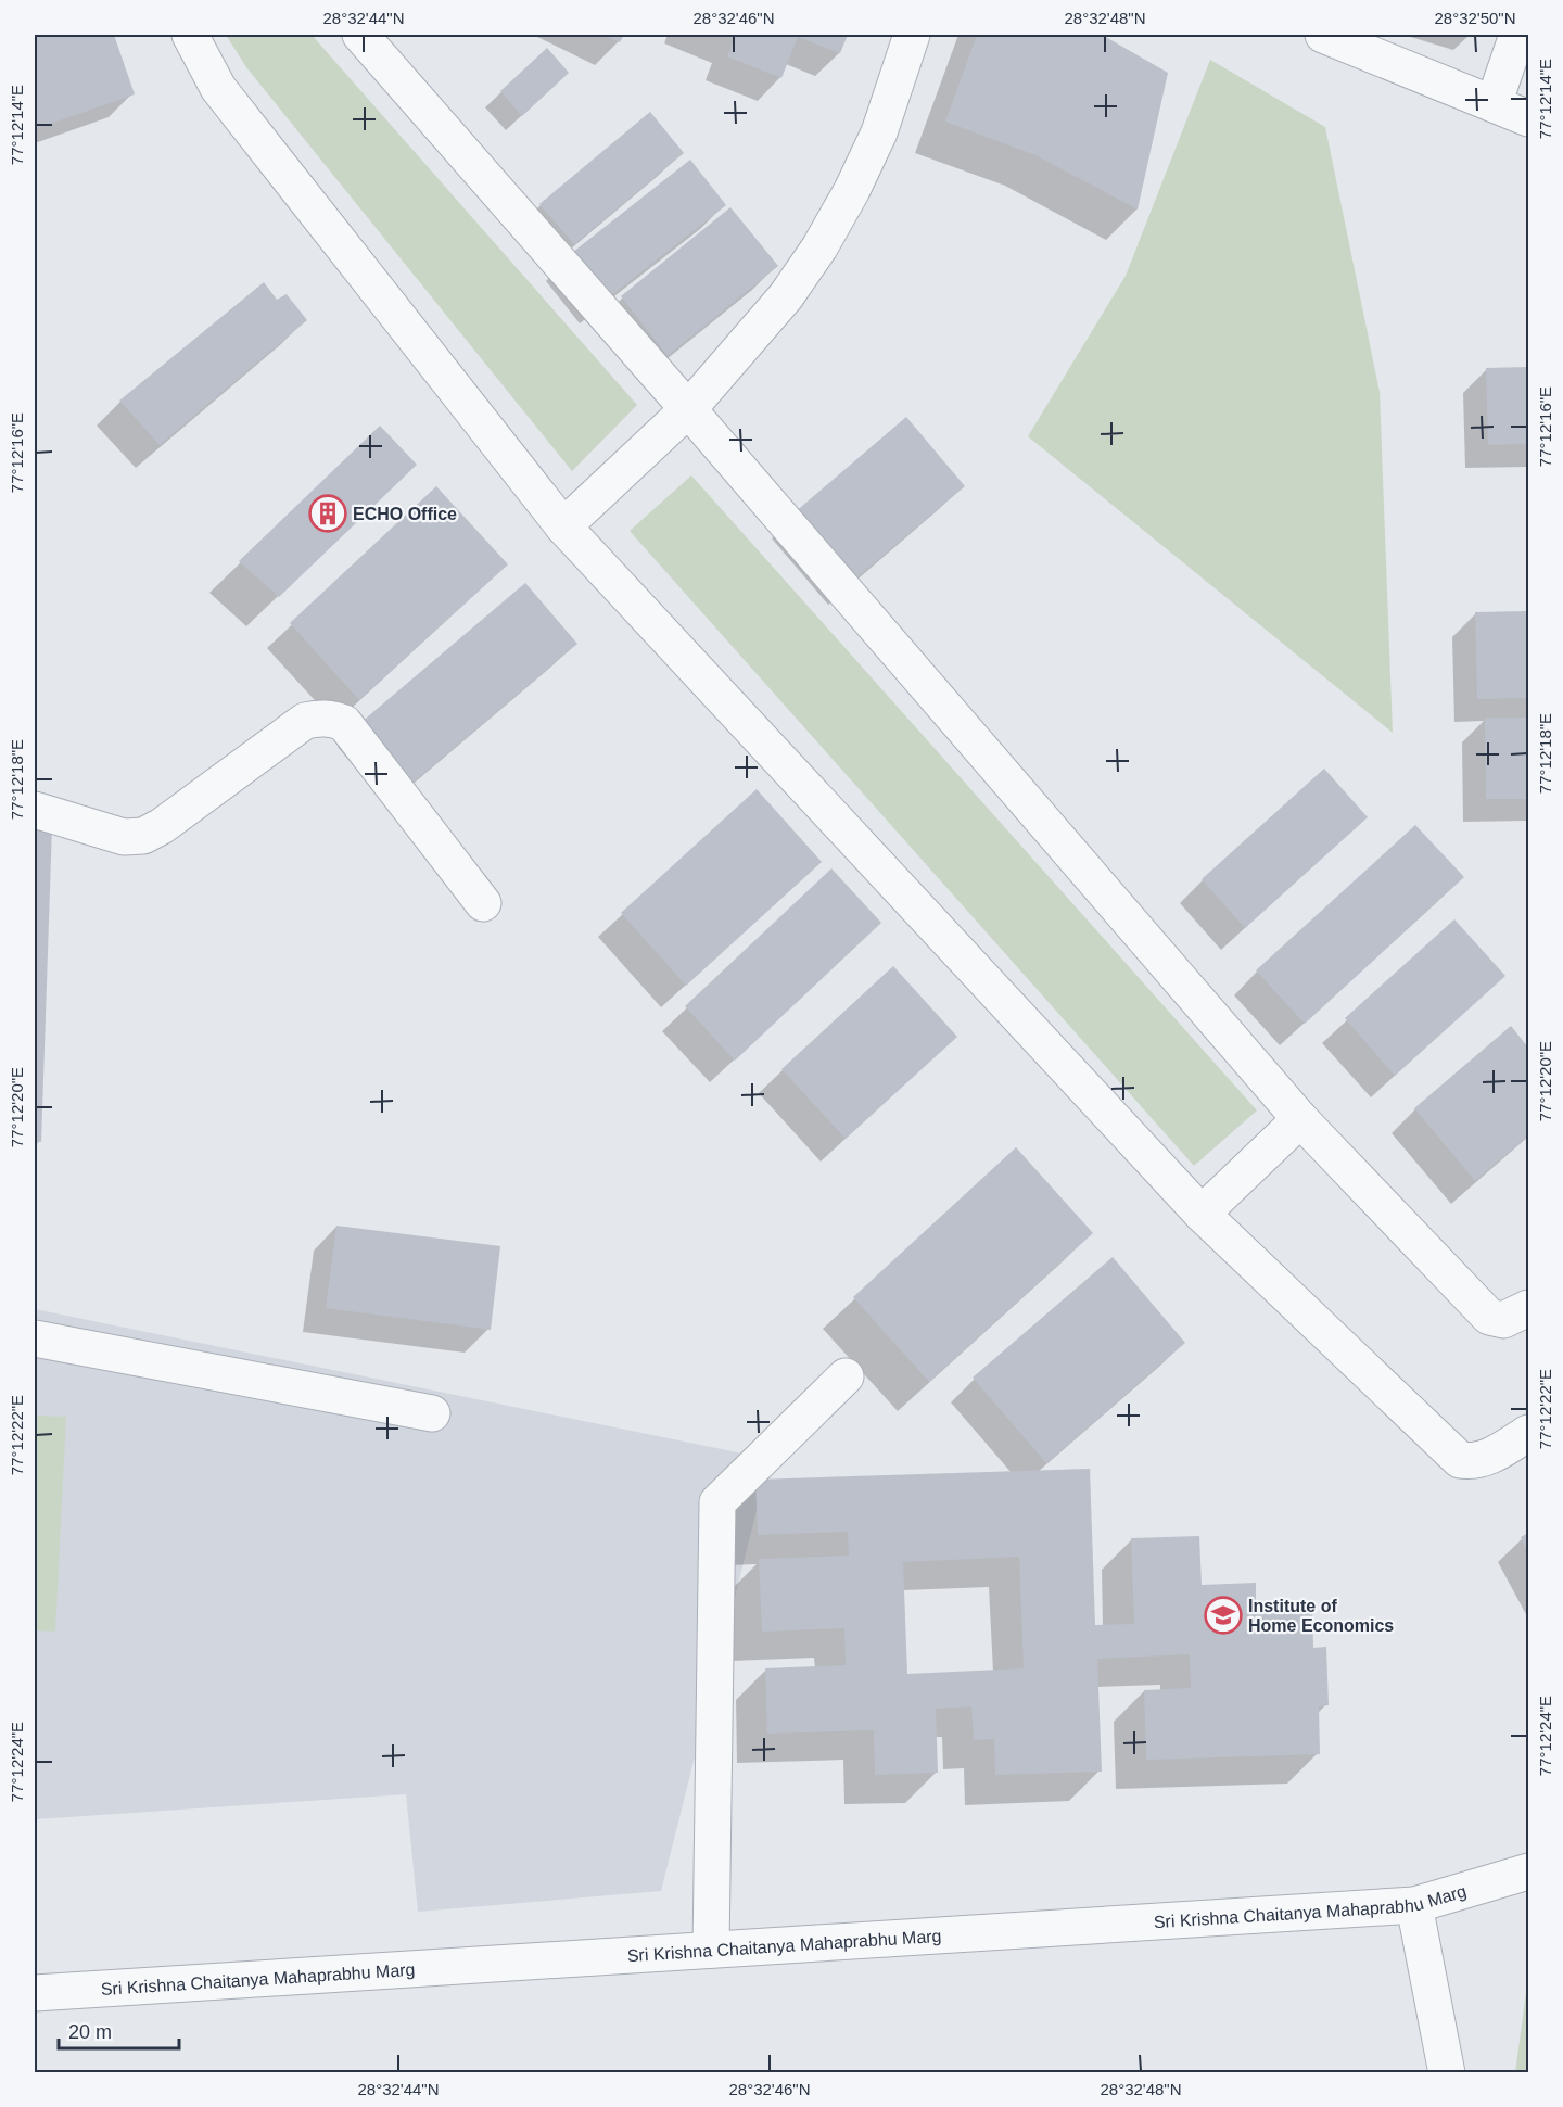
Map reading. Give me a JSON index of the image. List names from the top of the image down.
{
  "streets": {
    "street": ["Sri Krishna Chaitanya Mahaprabhu Marg"]
  },
  "places": {
    "building": ["ECHO Office"],
    "school or university": ["Institute of Home Economics"]
  },
  "scale_bar": "20 m",
  "coordinates": [
    "28°32'44\"N",
    "28°32'46\"N",
    "28°32'48\"N",
    "28°32'50\"N",
    "77°12'14\"E",
    "77°12'16\"E",
    "77°12'18\"E",
    "77°12'20\"E",
    "77°12'22\"E",
    "77°12'24\"E"
  ]
}
